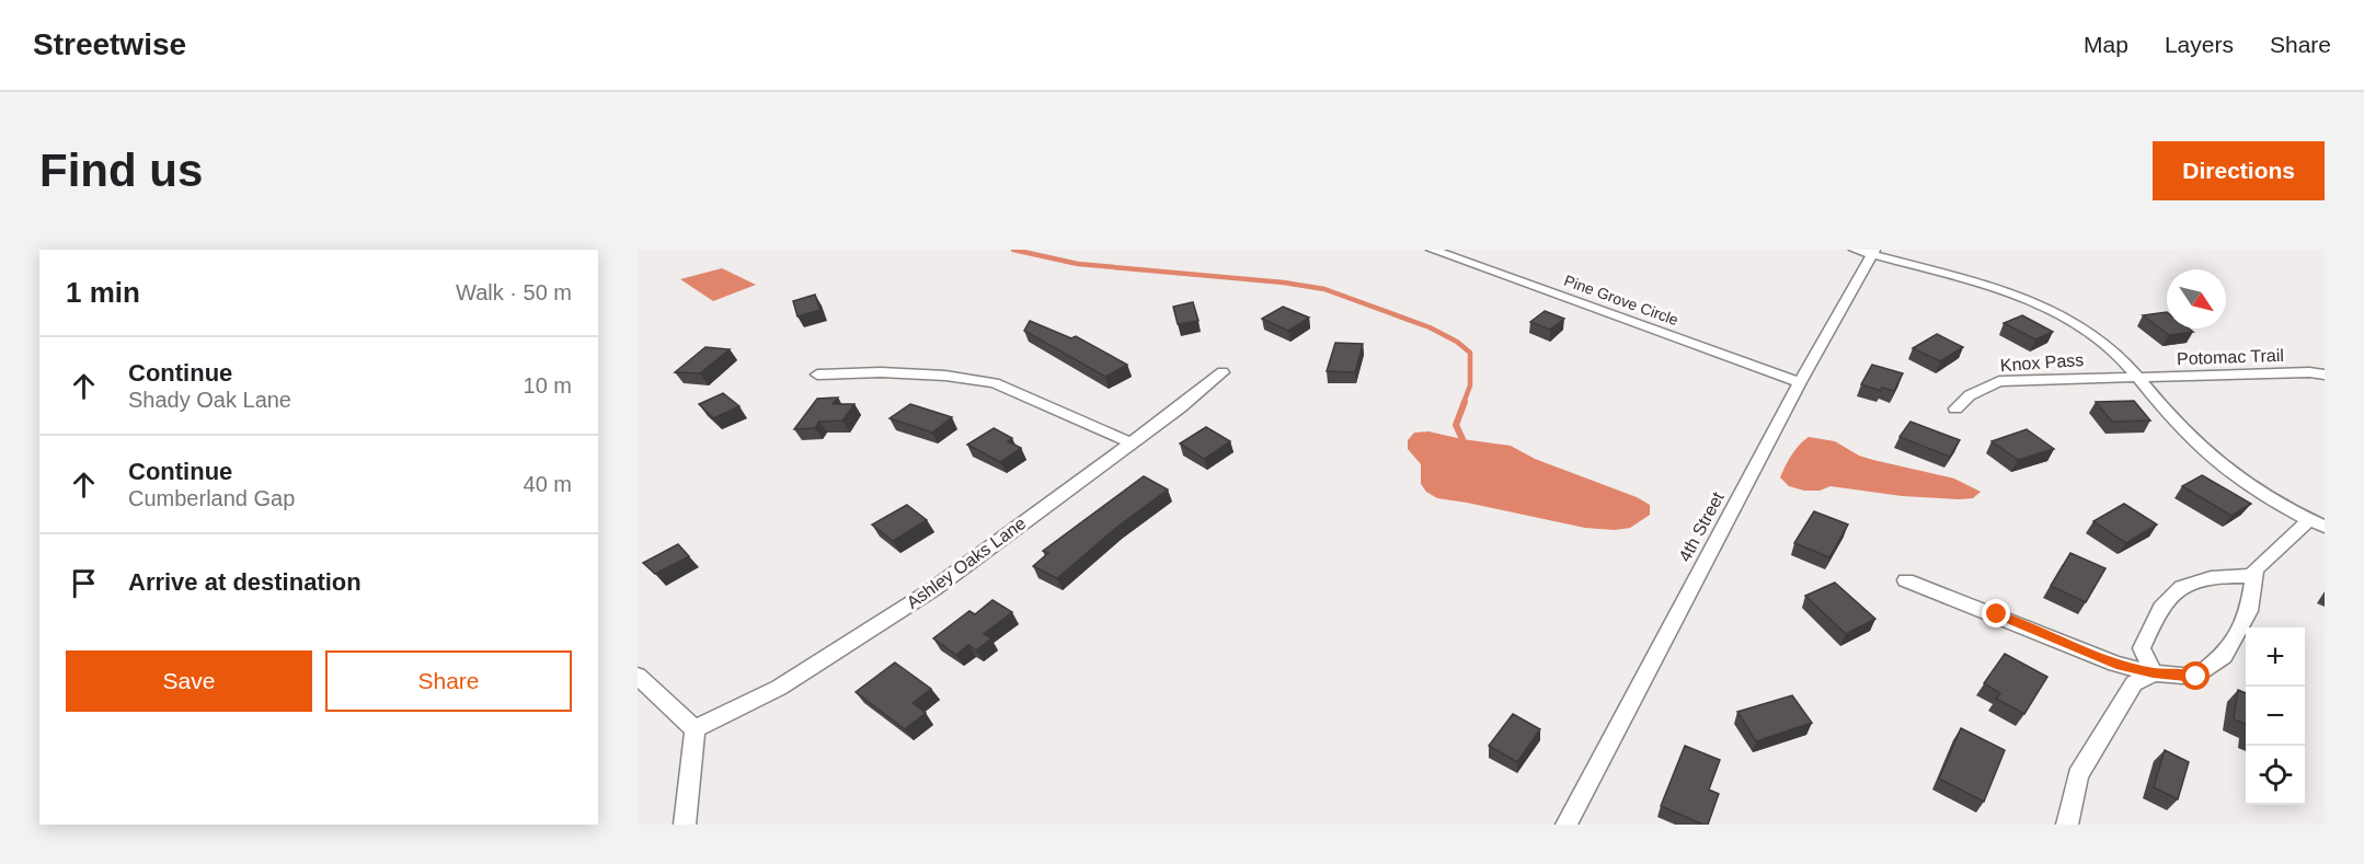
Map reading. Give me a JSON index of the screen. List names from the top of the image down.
{
  "streets": {
    "street": [
      "Pine Grove Circle",
      "Potomac Trail",
      "Knox Pass",
      "4th Street",
      "Ashley Oaks Lane"
    ]
  },
  "crossings": [
    ["Pine Grove Circle", "4th Street"],
    ["Potomac Trail", "Knox Pass"]
  ],
  "north": "bottom right",
  "page": {
    "header": "Streetwise",
    "nav": ["Map", "Layers", "Share"],
    "buttons": [
      "Directions",
      ["Save", "Share"]
    ],
    "title": "Find us",
    "heading": ["1 min", "Walk · 50 m"],
    "list": [
      ["Continue", "Shady Oak Lane", "10 m"],
      ["Continue", "Cumberland Gap", "40 m"],
      "Arrive at destination"
    ],
    "map_buttons": ["+", "−"]
  }
}
